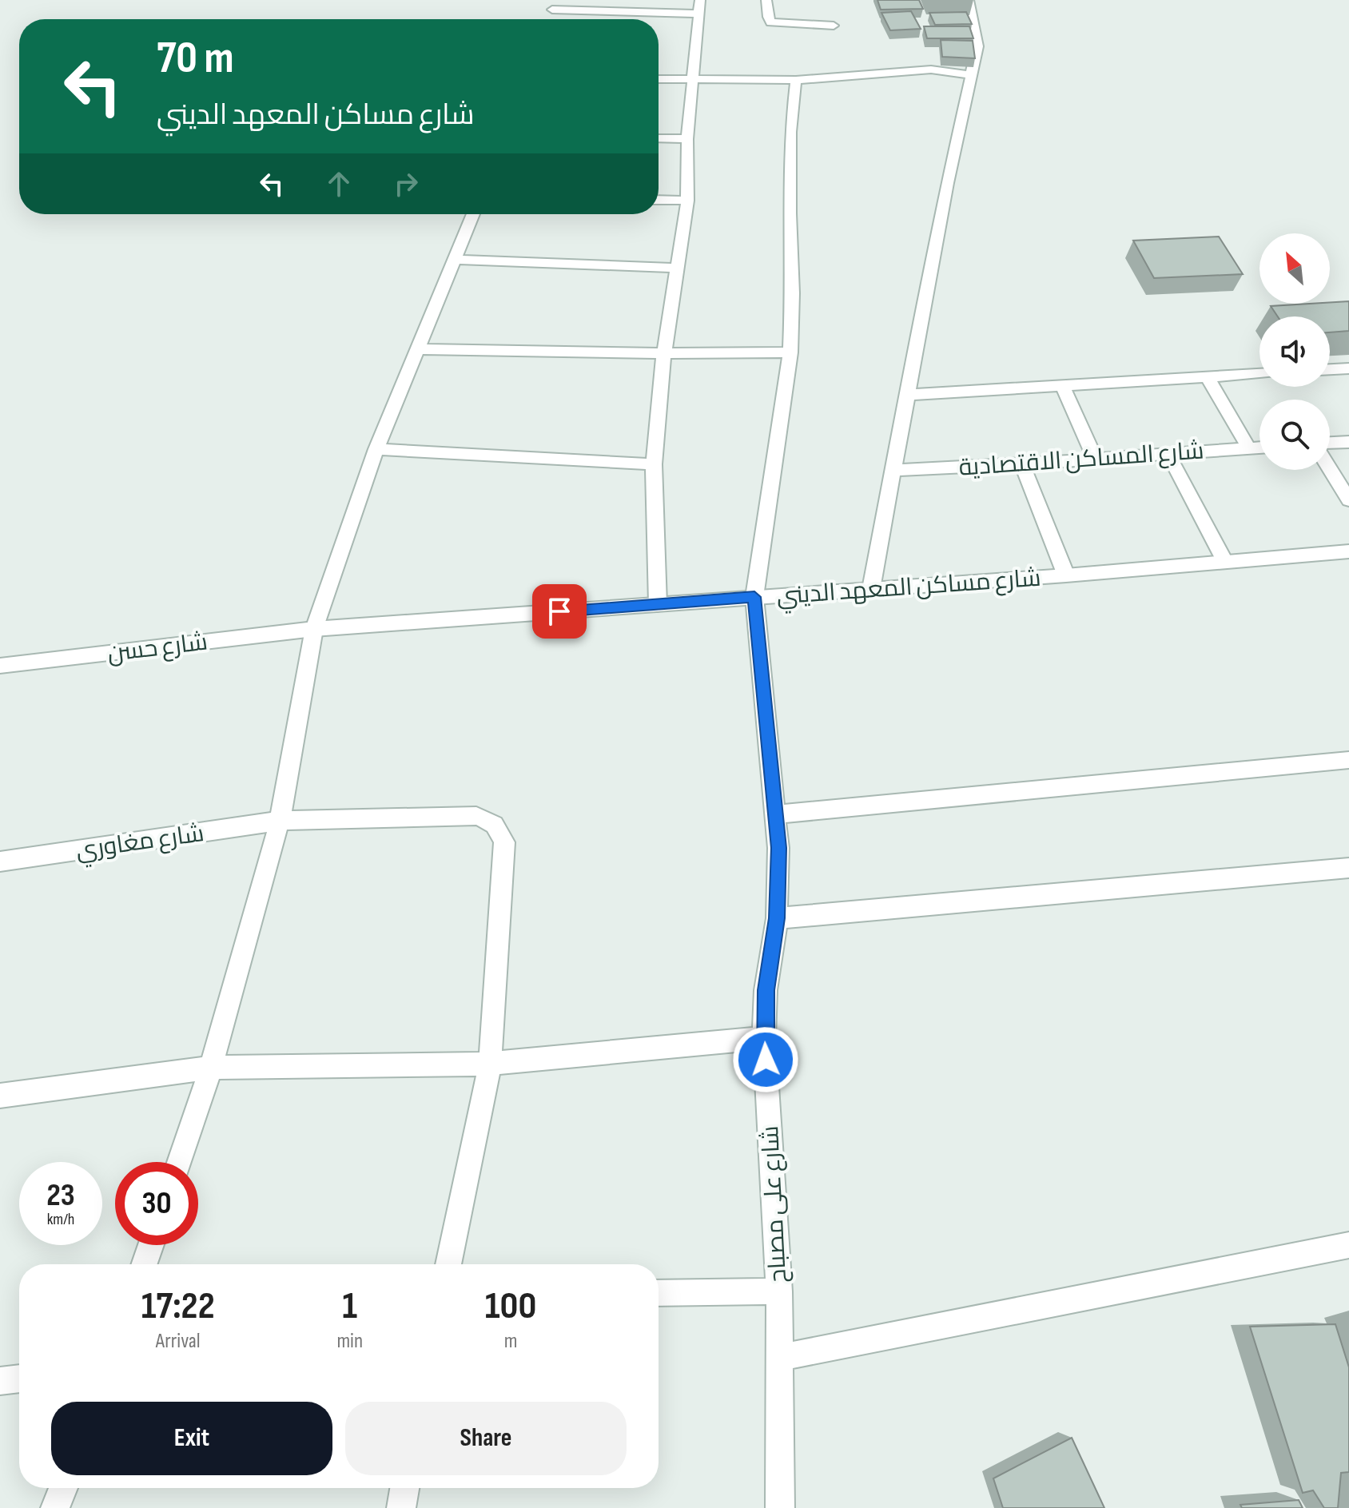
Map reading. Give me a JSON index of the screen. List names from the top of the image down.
{
  "streets": {
    "street": [
      "شارع المساكن الاقتصادية",
      "شارع مساكن المعهد الديني",
      "شارع حسن",
      "شارع مغاوري",
      "شارع على مصباح"
    ]
  },
  "crossings": [
    ["شارع مساكن المعهد الديني", "شارع حسن"],
    ["شارع مساكن المعهد الديني", "شارع على مصباح"]
  ],
  "north": "top left",
  "page": {
    "turn": ["70 m", "شارع مساكن المعهد الديني"],
    "speed": "23 km/h",
    "limit": "30",
    "eta": [
      "17:22",
      "Arrival",
      "1",
      "min",
      "100",
      "m"
    ],
    "buttons": ["Exit", "Share"]
  }
}
